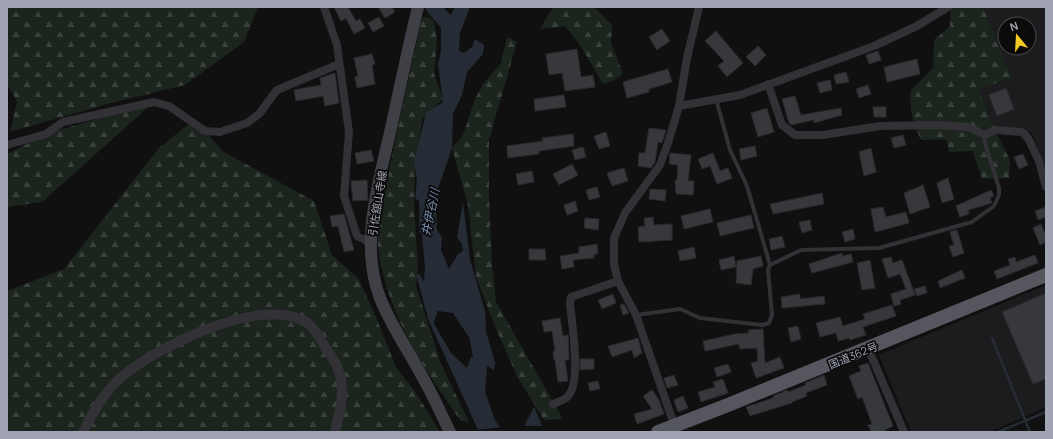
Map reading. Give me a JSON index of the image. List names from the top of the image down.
{
  "streets": {
    "highway": ["国道362号"],
    "main road": ["引佐舘山寺線"]
  },
  "water": ["井伊谷川"],
  "north": "top"
}
